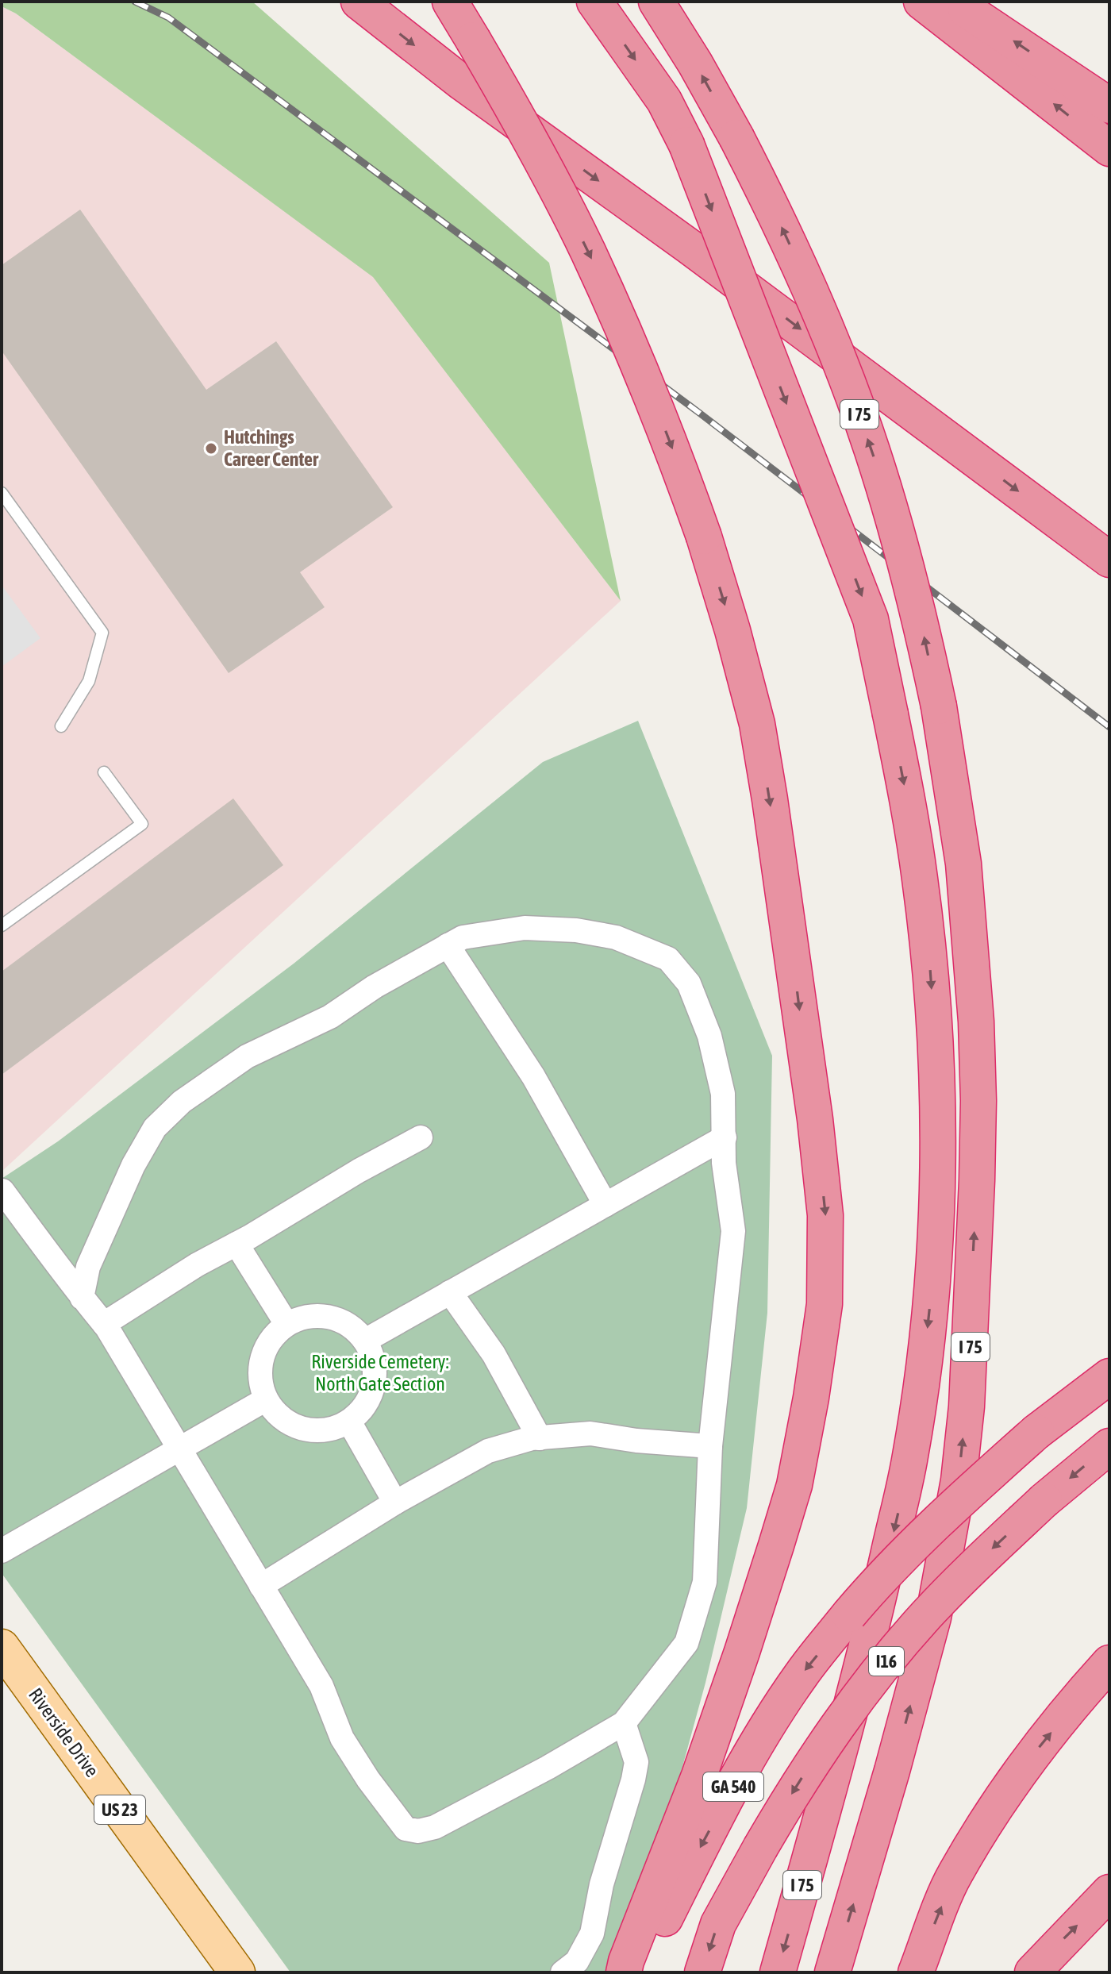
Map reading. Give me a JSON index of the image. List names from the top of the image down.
{
  "streets": {
    "highway": ["I 75", "I16", "GA 540"],
    "main road": ["Riverside Drive", "US 23"]
  },
  "parks": ["Riverside Cemetery: North Gate Section"],
  "places": ["Hutchings Career Center"]
}
